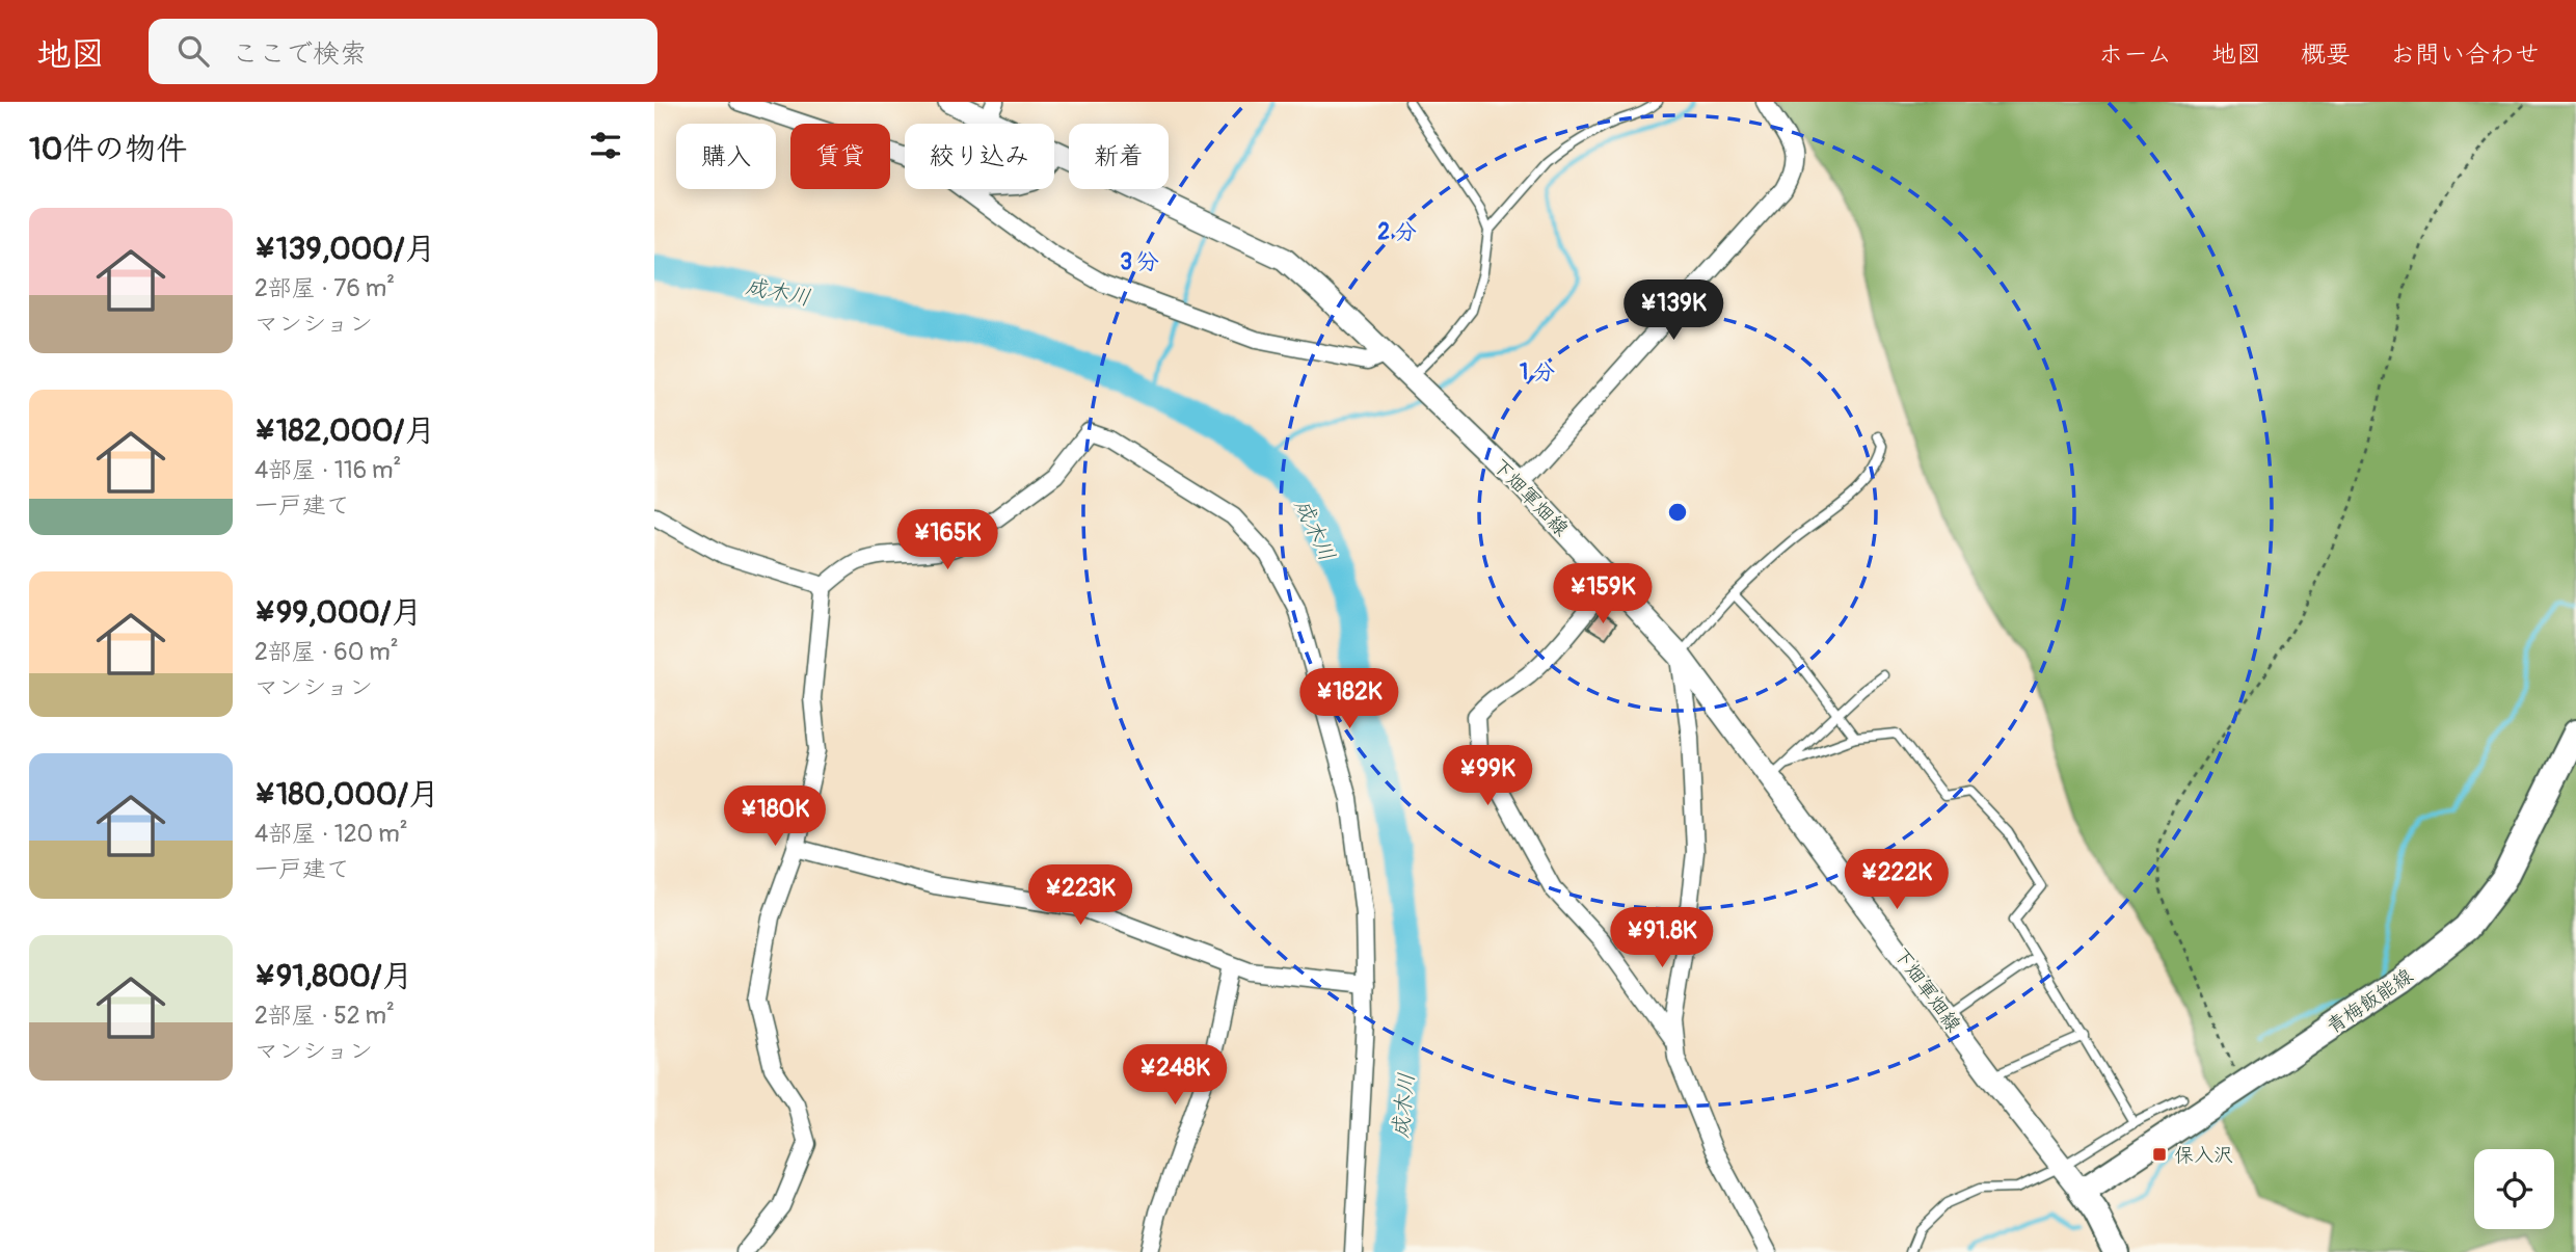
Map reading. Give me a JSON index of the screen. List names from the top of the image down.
{
  "streets": {
    "main road": ["下畑軍畑線", "青梅飯能線"]
  },
  "crossings": [
    ["下畑軍畑線", "青梅飯能線"]
  ],
  "water": ["成木川"],
  "places": {
    "transit": ["保入沢"]
  },
  "page": {
    "header": "地図",
    "search": "ここで検索",
    "nav": [
      "ホーム",
      "地図",
      "概要",
      "お問い合わせ"
    ],
    "heading": "10件の物件",
    "chip": [
      "購入",
      "賃貸",
      "絞り込み",
      "新着"
    ],
    "list": [
      {
        "name": "¥139,000/月",
        "note": "2部屋 · 76 m² · マンション"
      },
      {
        "name": "¥182,000/月",
        "note": "4部屋 · 116 m² · 一戸建て"
      },
      {
        "name": "¥99,000/月",
        "note": "2部屋 · 60 m² · マンション"
      },
      {
        "name": "¥180,000/月",
        "note": "4部屋 · 120 m² · 一戸建て"
      },
      {
        "name": "¥91,800/月",
        "note": "2部屋 · 52 m² · マンション"
      }
    ],
    "price": [
      "¥139K",
      "¥165K",
      "¥159K",
      "¥182K",
      "¥99K",
      "¥180K",
      "¥222K",
      "¥223K",
      "¥91.8K",
      "¥248K"
    ]
  },
  "rings": ["2 分", "3 分", "1 分"]
}
